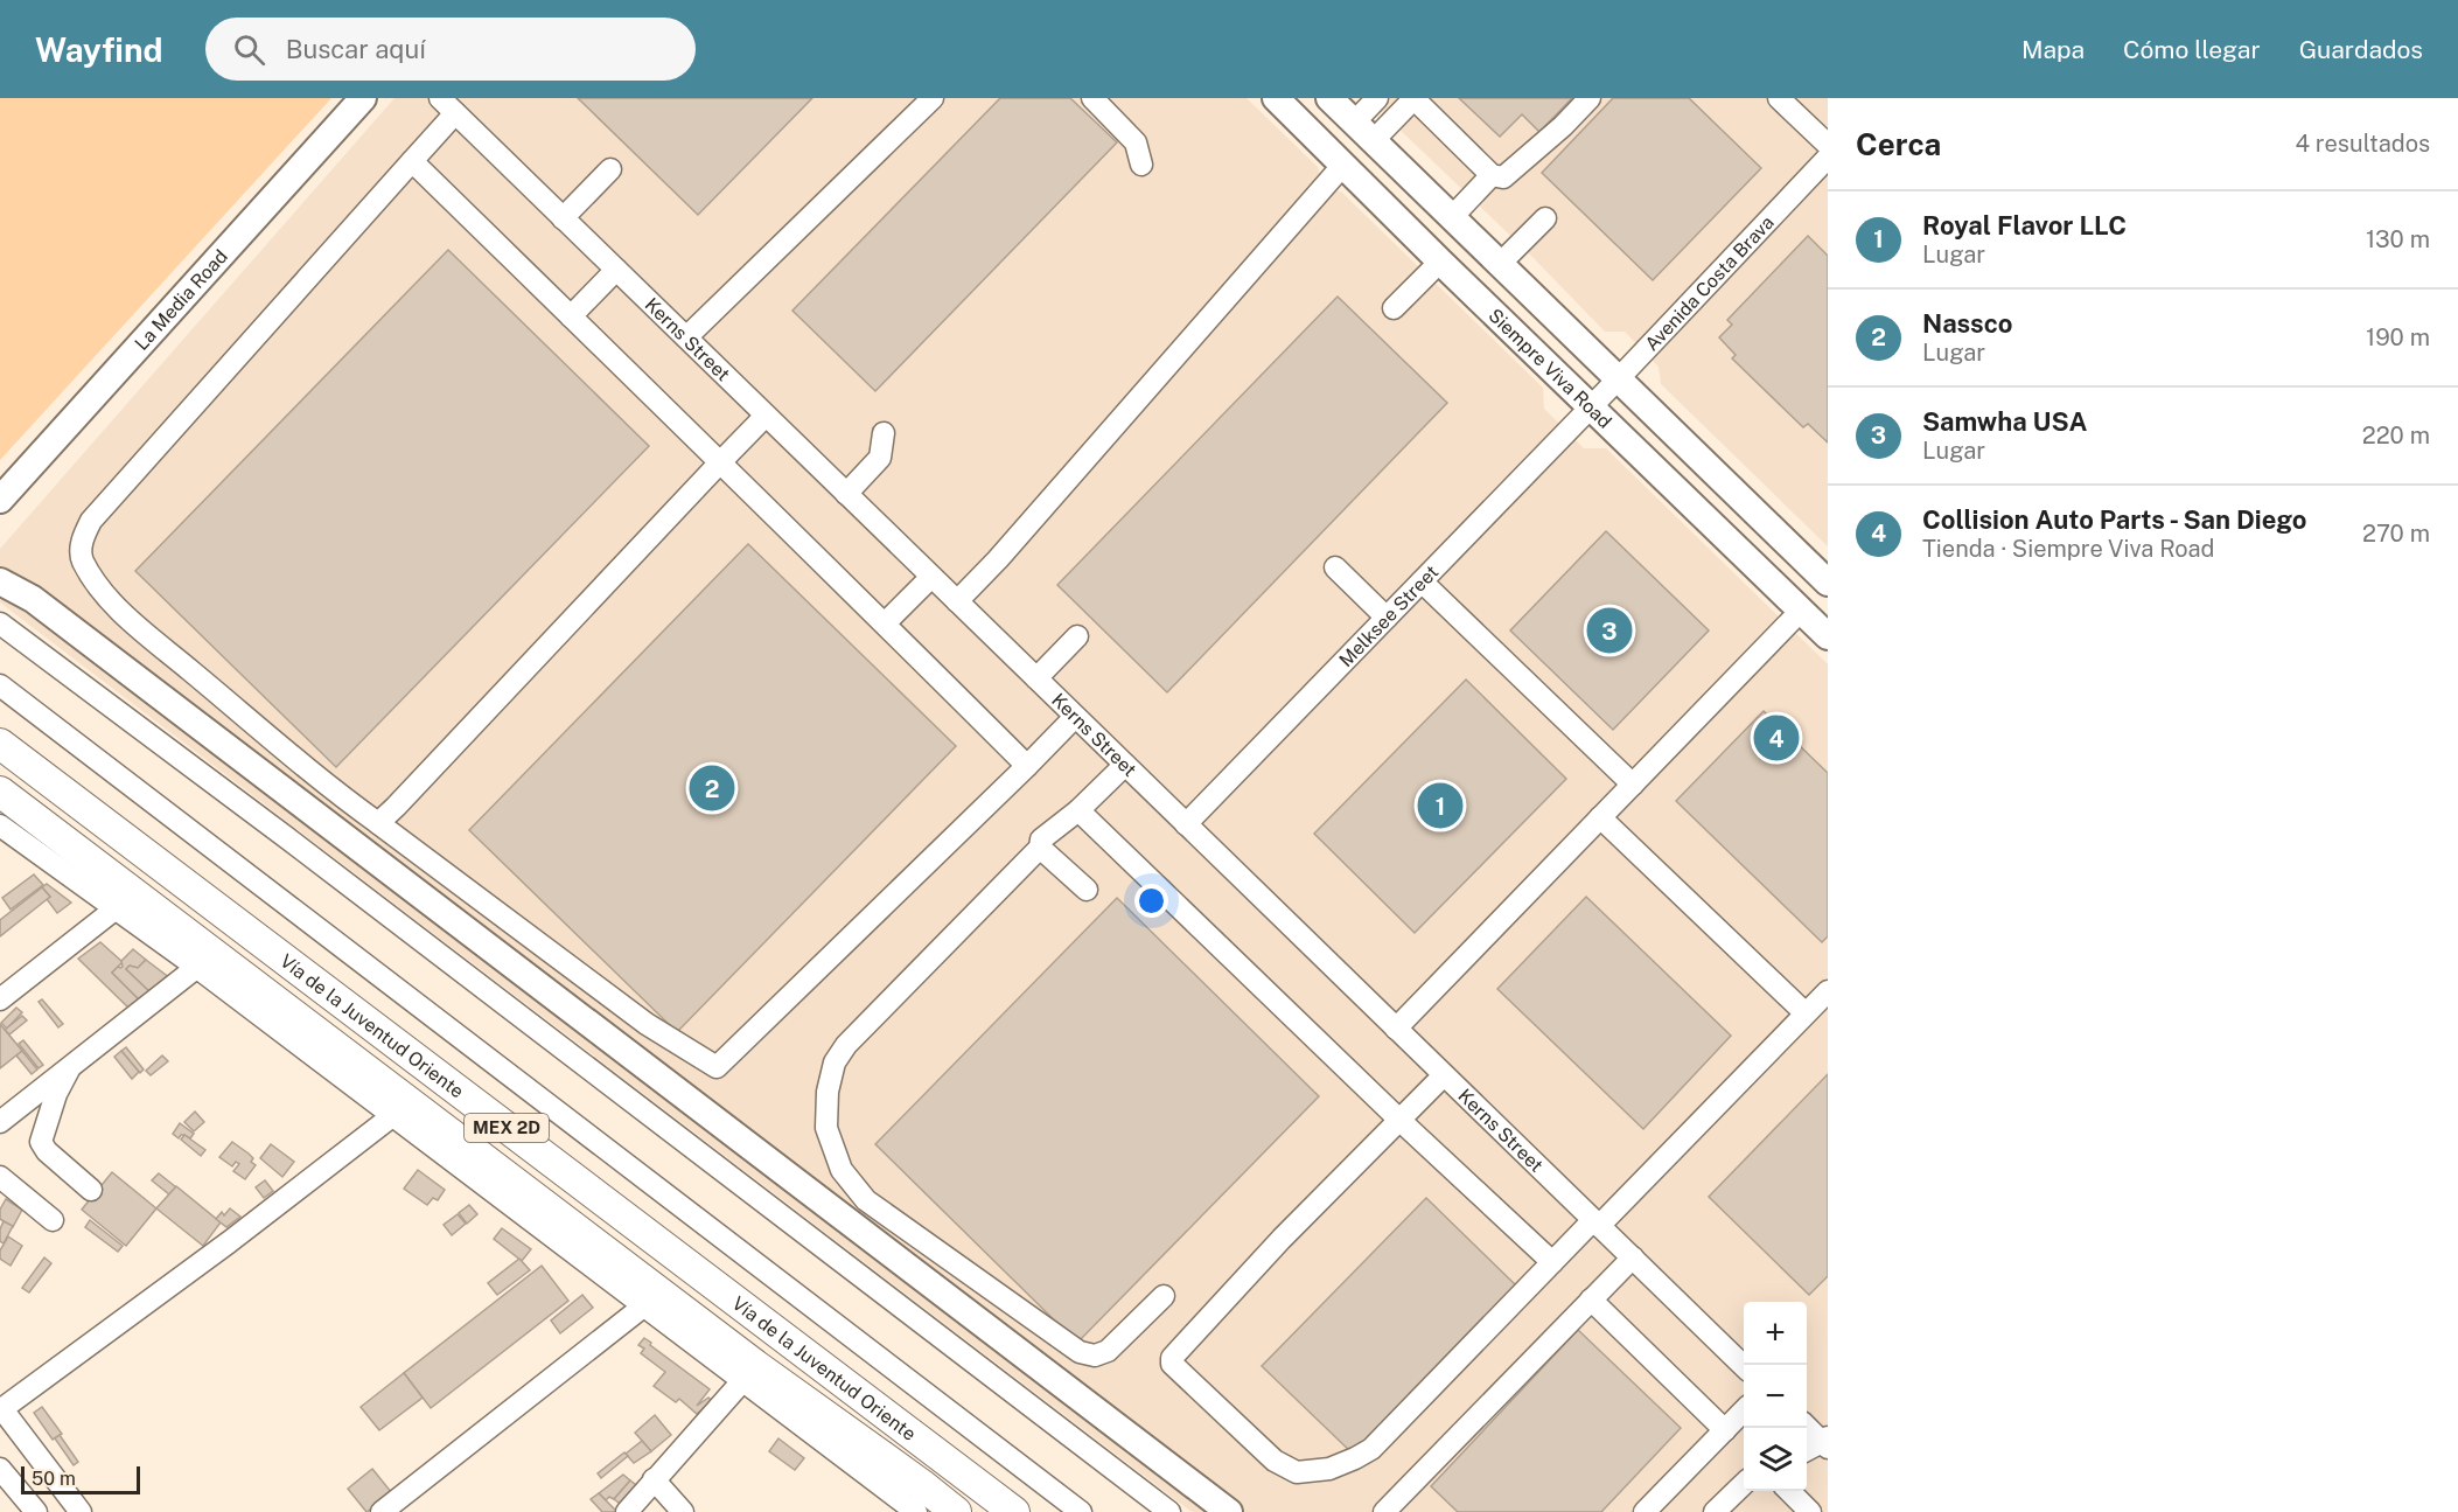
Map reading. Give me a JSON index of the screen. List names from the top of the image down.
{
  "streets": {
    "highway": ["Vía de la Juventud Oriente", "MEX 2D"],
    "main road": ["La Media Road", "Siempre Viva Road"],
    "street": ["Avenida Costa Brava", "Kerns Street", "Melksee Street"]
  },
  "crossings": [
    ["Avenida Costa Brava", "Siempre Viva Road"],
    ["Avenida Costa Brava", "Melksee Street"],
    ["Kerns Street", "Melksee Street"],
    ["Siempre Viva Road", "Melksee Street"]
  ],
  "scale_bar": "50 m",
  "page": {
    "header": "Wayfind",
    "search": "Buscar aquí",
    "nav": ["Mapa", "Cómo llegar", "Guardados"],
    "heading": ["Cerca", "4 resultados"],
    "list": [
      {
        "mark": "1",
        "name": "Royal Flavor LLC",
        "note": "Lugar",
        "value": "130 m"
      },
      {
        "mark": "2",
        "name": "Nassco",
        "note": "Lugar",
        "value": "190 m"
      },
      {
        "mark": "3",
        "name": "Samwha USA",
        "note": "Lugar",
        "value": "220 m"
      },
      {
        "mark": "4",
        "name": "Collision Auto Parts - San Diego",
        "note": "Tienda · Siempre Viva Road",
        "value": "270 m"
      }
    ],
    "pins": [
      "3",
      "4",
      "2",
      "1"
    ],
    "map_buttons": ["+", "−"],
    "scale": "50 m"
  }
}
